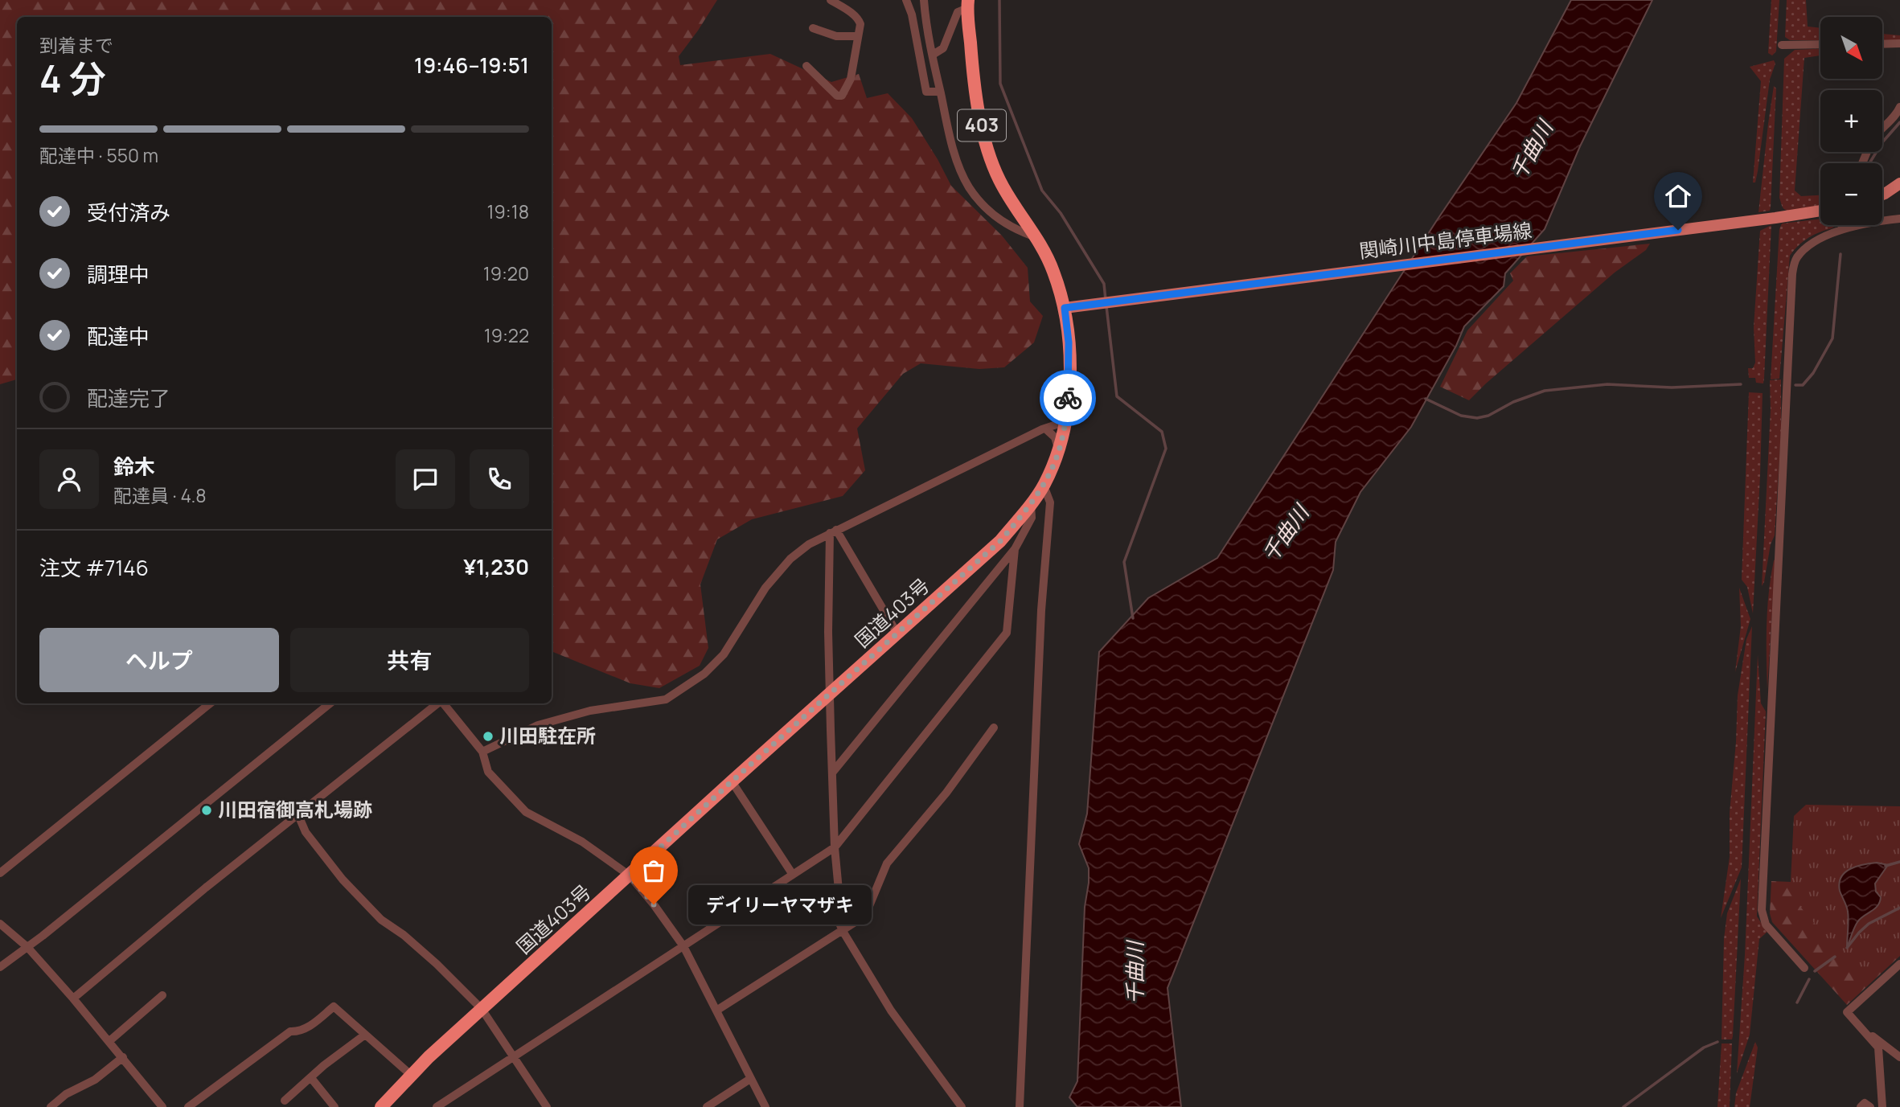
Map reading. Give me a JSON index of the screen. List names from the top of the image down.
{
  "streets": {
    "highway": ["403", "国道403号"],
    "main road": ["関崎川中島停車場線"]
  },
  "crossings": [
    ["関崎川中島停車場線", "国道403号"]
  ],
  "water": ["千曲川"],
  "places": ["川田駐在所", "川田宿御高札場跡", "デイリーヤマザキ"],
  "north": "bottom right",
  "page": {
    "map_buttons": ["+", "−"],
    "heading": ["4 分", "到着まで", "19:46–19:51"],
    "panel": [
      "鈴木",
      "配達員 · 4.8",
      "注文 #7146",
      "¥1,230"
    ],
    "bar": "配達中 · 550 m",
    "list": [
      ["受付済み", "19:18"],
      ["調理中", "19:20"],
      ["配達中", "19:22"],
      "配達完了"
    ],
    "buttons": ["ヘルプ", "共有"],
    "bubble": "デイリーヤマザキ"
  }
}
